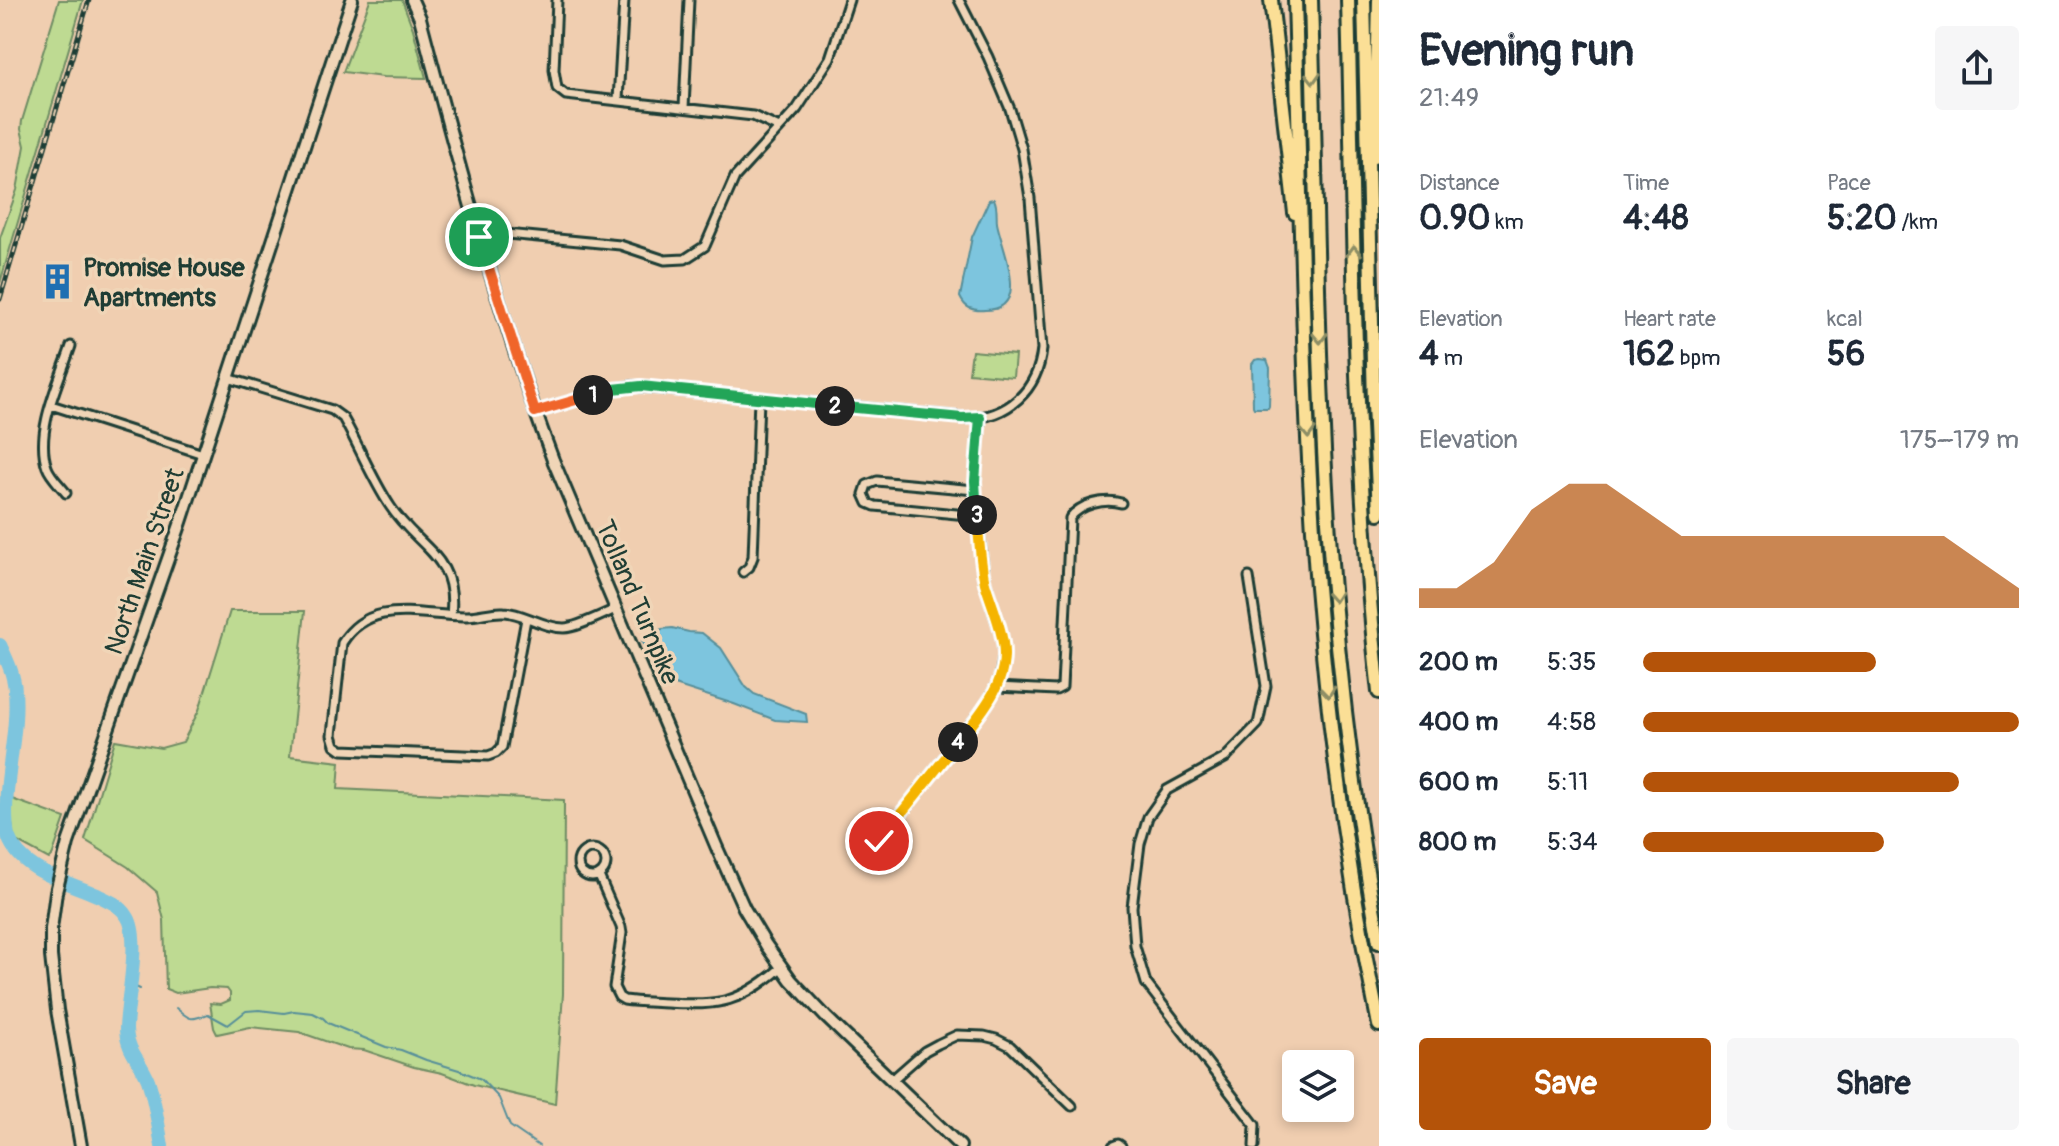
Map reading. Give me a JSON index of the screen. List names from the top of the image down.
{
  "streets": {
    "street": ["North Main Street", "Tolland Turnpike"]
  },
  "places": {
    "building": ["Promise House Apartments"]
  },
  "page": {
    "heading": ["Evening run", "21:49"],
    "stats": [
      ["Distance", "0.90 km"],
      ["Time", "4:48"],
      ["Pace", "5:20 /km"],
      ["Elevation", "4 m"],
      ["Heart rate", "162 bpm"],
      ["kcal", "56"]
    ],
    "pins": [
      "1",
      "2",
      "3",
      "4"
    ],
    "chart": ["Elevation", "175–179 m"],
    "list": [
      {
        "name": "200 m",
        "note": "5:35"
      },
      {
        "name": "400 m",
        "note": "4:58"
      },
      {
        "name": "600 m",
        "note": "5:11"
      },
      {
        "name": "800 m",
        "note": "5:34"
      }
    ],
    "buttons": ["Save", "Share"]
  }
}
